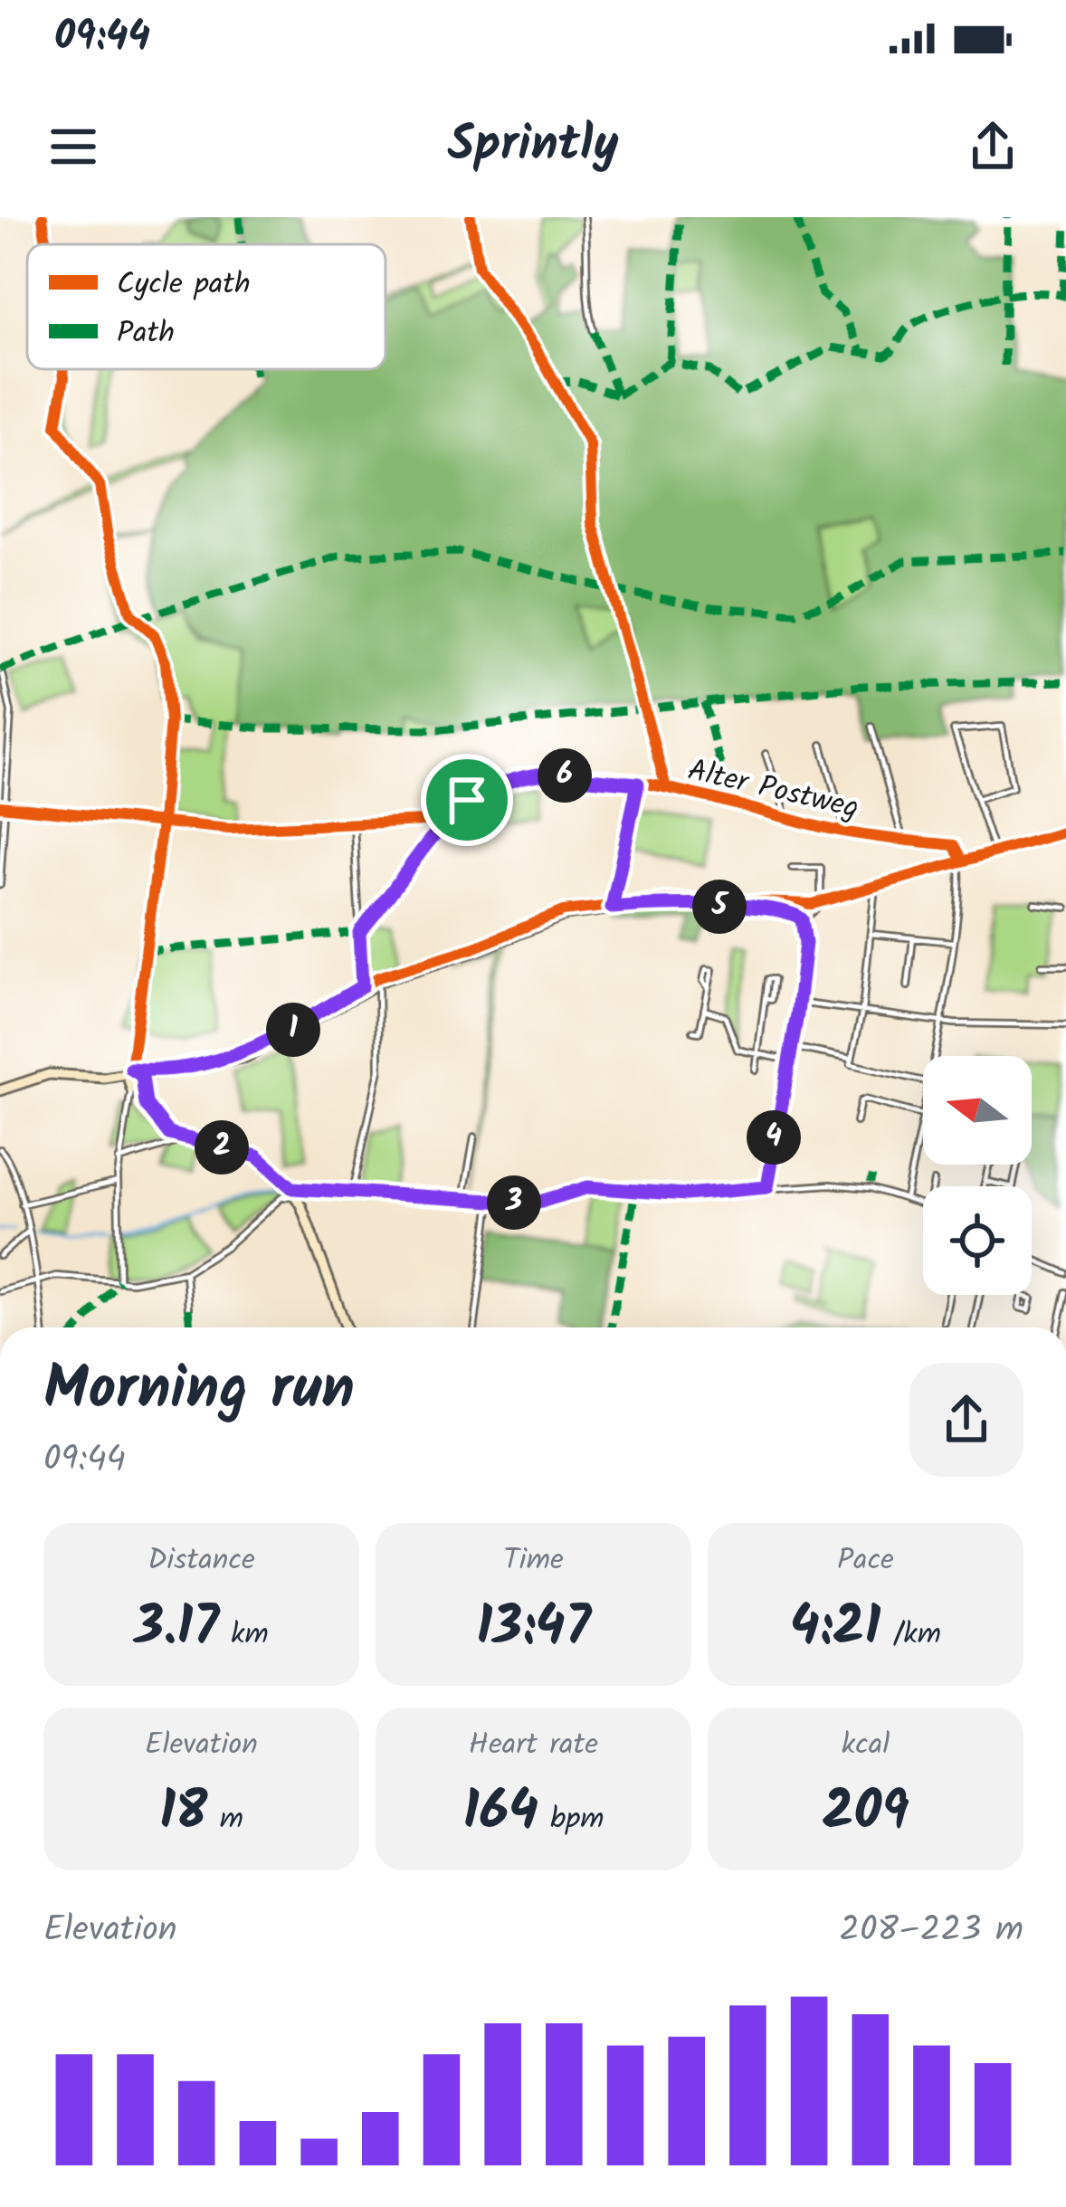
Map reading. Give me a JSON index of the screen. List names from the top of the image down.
{
  "streets": {
    "street": ["Alter Postweg"]
  },
  "legend": ["Cycle path", "Path"],
  "north": "left",
  "page": {
    "status": "09:44",
    "header": "Sprintly",
    "pins": [
      "6",
      "5",
      "1",
      "4",
      "2",
      "3"
    ],
    "heading": ["Morning run", "09:44"],
    "stats": [
      ["Distance", "3.17 km"],
      ["Time", "13:47"],
      ["Pace", "4:21 /km"],
      ["Elevation", "18 m"],
      ["Heart rate", "164 bpm"],
      ["kcal", "209"]
    ],
    "chart": ["Elevation", "208–223 m"]
  }
}
